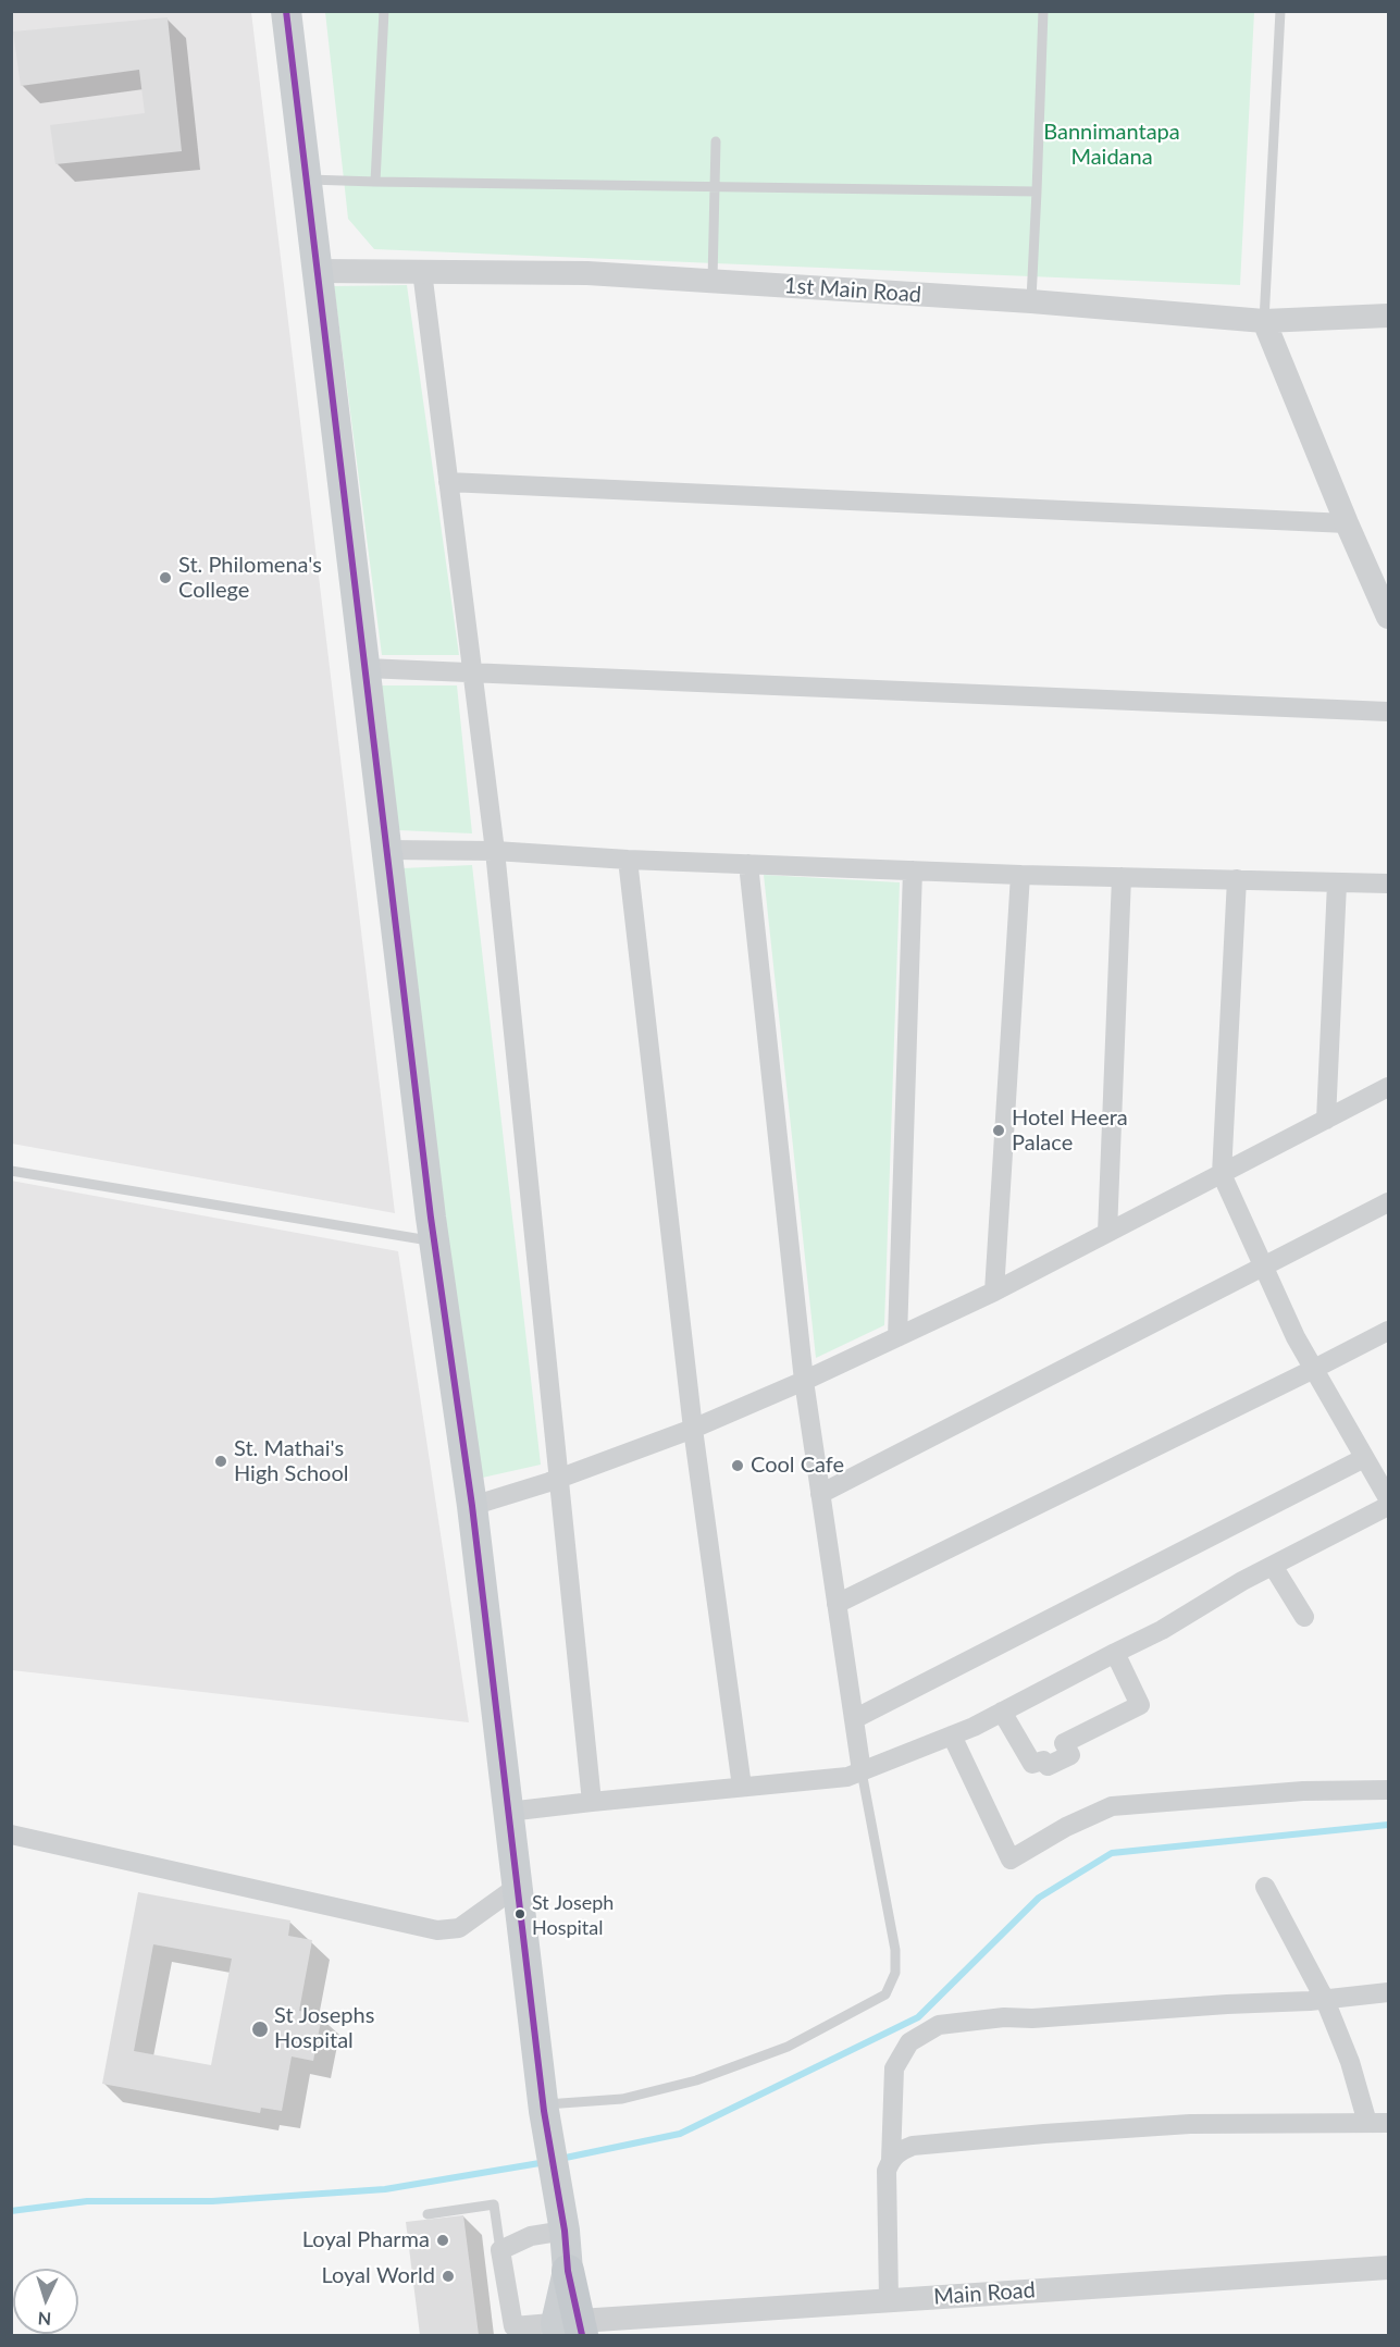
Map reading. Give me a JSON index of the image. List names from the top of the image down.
{
  "streets": {
    "street": ["1st Main Road", "Main Road"]
  },
  "parks": ["Bannimantapa Maidana"],
  "places": [
    "St. Philomena's College",
    "Hotel Heera Palace",
    "St. Mathai's High School",
    "Cool Cafe",
    "St Joseph Hospital",
    "St Josephs Hospital",
    "Loyal Pharma",
    "Loyal World"
  ],
  "north": "bottom"
}
